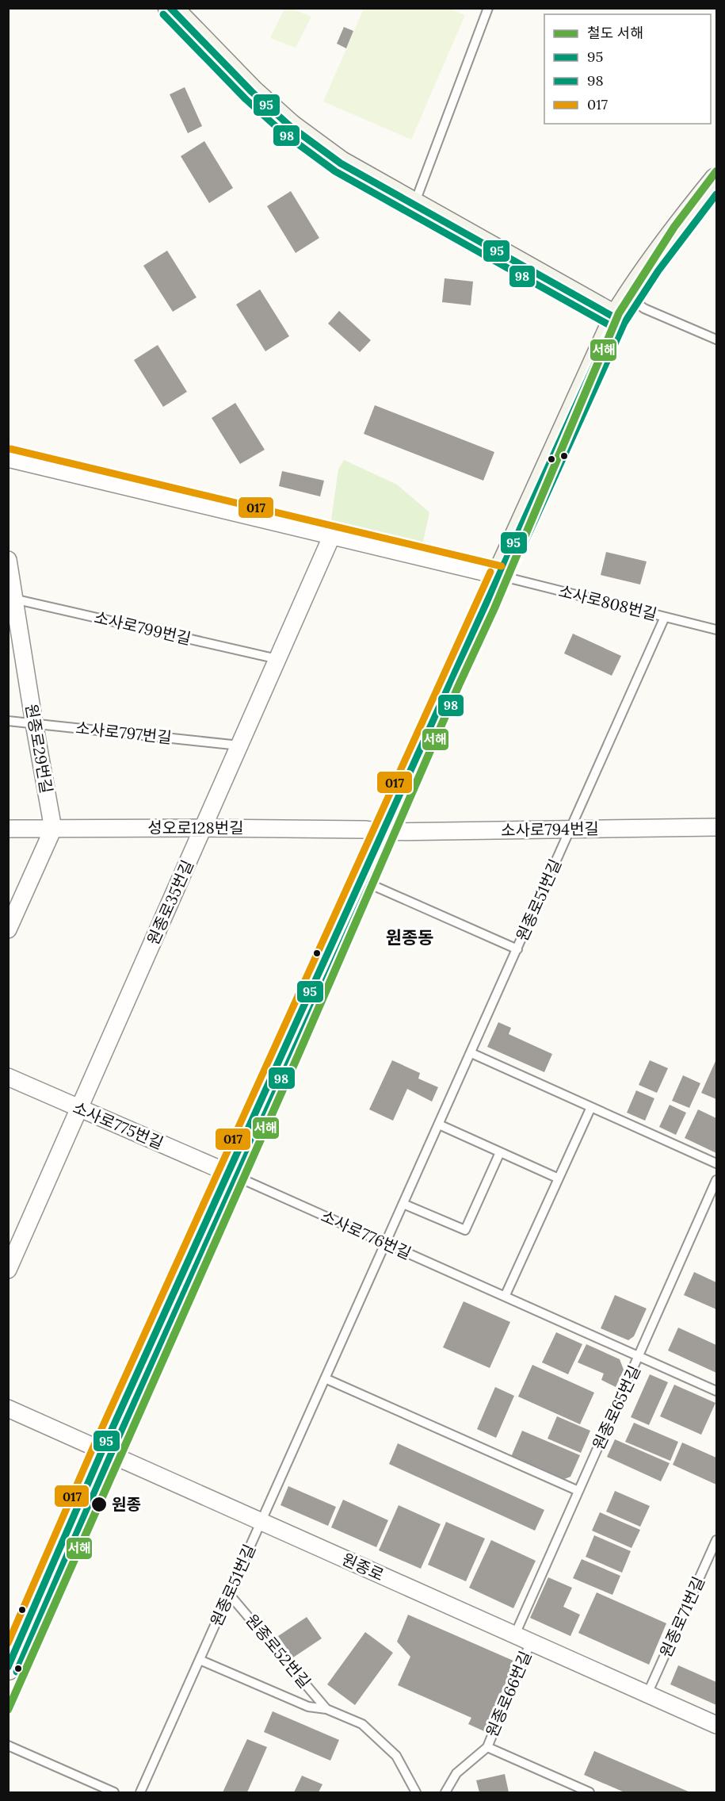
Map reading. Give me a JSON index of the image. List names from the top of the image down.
{
  "streets": {
    "street": [
      "원종로29번길",
      "성오로128번길",
      "소사로794번길",
      "원종로35번길",
      "소사로775번길",
      "원종로"
    ],
    "lane": [
      "소사로808번길",
      "소사로799번길",
      "소사로797번길",
      "원종로51번길",
      "소사로776번길",
      "원종로65번길",
      "원종로71번길",
      "원종로52번길",
      "원종로66번길"
    ]
  },
  "crossings": [
    ["소사로808번길", "원종로51번길"],
    ["소사로799번길", "원종로29번길"],
    ["소사로799번길", "원종로35번길"],
    ["소사로797번길", "원종로29번길"],
    ["소사로797번길", "원종로35번길"],
    ["원종로29번길", "성오로128번길"],
    ["성오로128번길", "소사로794번길"],
    ["성오로128번길", "원종로35번길"],
    ["소사로794번길", "원종로51번길"],
    ["원종로51번길", "소사로776번길"],
    ["원종로51번길", "원종로"],
    ["원종로51번길", "원종로52번길"],
    ["원종로35번길", "소사로775번길"],
    ["소사로775번길", "소사로776번길"],
    ["소사로776번길", "원종로65번길"],
    ["원종로65번길", "원종로"],
    ["원종로", "원종로71번길"],
    ["원종로", "원종로66번길"]
  ],
  "districts": ["원종동"],
  "places": ["원종"],
  "lines": [
    "transit line 95",
    "transit line 98",
    "rail line 서해",
    "transit line 017"
  ],
  "legend": [
    "철도 서해",
    "95",
    "98",
    "017"
  ]
}
